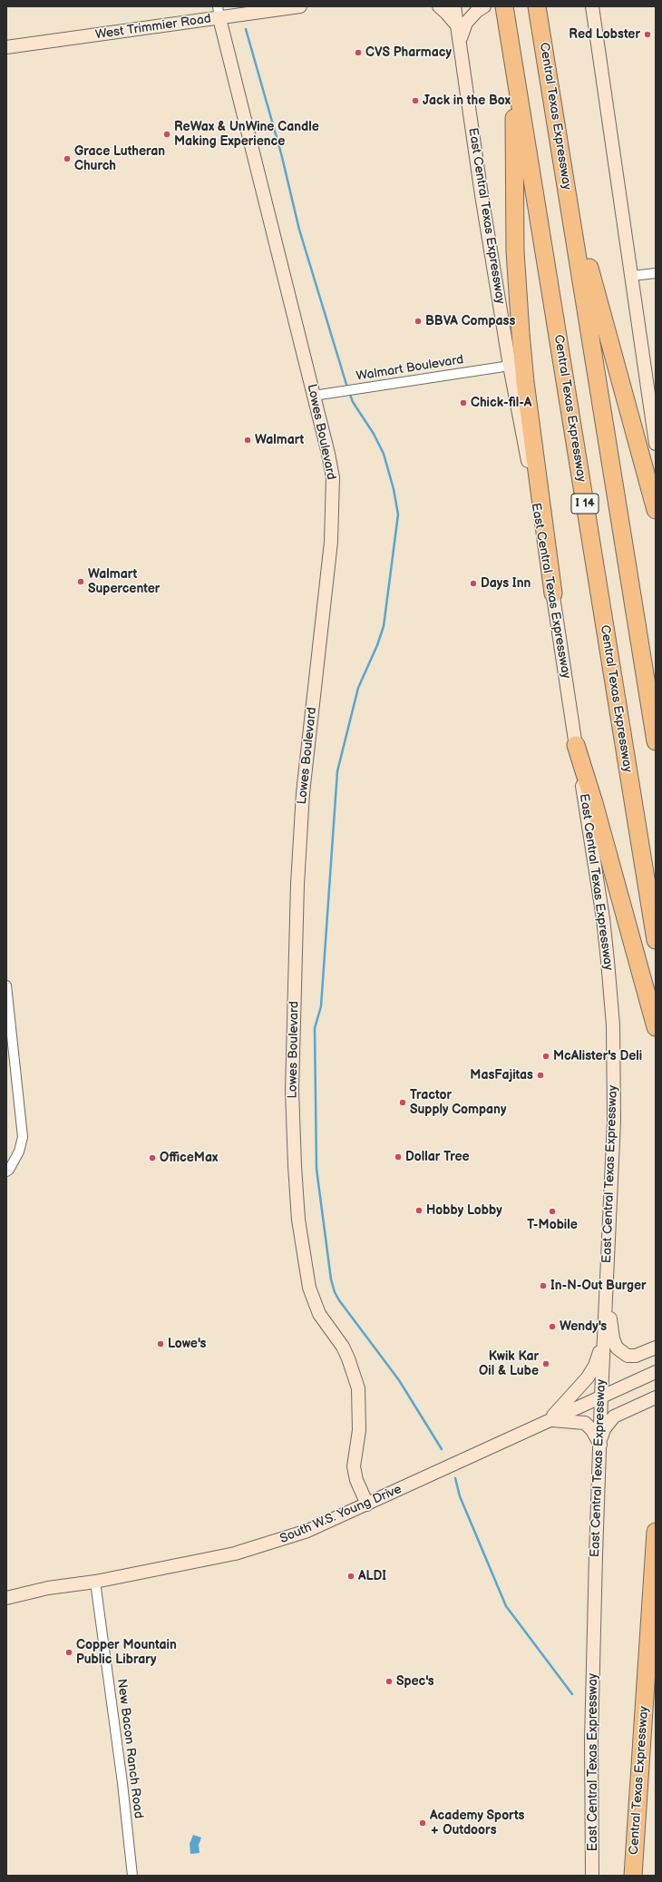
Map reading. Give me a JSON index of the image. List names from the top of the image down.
{
  "streets": {
    "highway": ["Central Texas Expressway", "I 14"],
    "main road": [
      "West Trimmier Road",
      "East Central Texas Expressway",
      "Lowes Boulevard",
      "South W.S. Young Drive"
    ],
    "street": ["Walmart Boulevard", "New Bacon Ranch Road"]
  },
  "crossings": [
    ["West Trimmier Road", "Lowes Boulevard"],
    ["East Central Texas Expressway", "Walmart Boulevard"],
    ["East Central Texas Expressway", "South W.S. Young Drive"],
    ["Walmart Boulevard", "Lowes Boulevard"],
    ["Lowes Boulevard", "South W.S. Young Drive"],
    ["South W.S. Young Drive", "New Bacon Ranch Road"]
  ],
  "places": [
    "Red Lobster",
    "CVS Pharmacy",
    "Jack in the Box",
    "ReWax & UnWine Candle Making Experience",
    "Grace Lutheran Church",
    "BBVA Compass",
    "Chick-fil-A",
    "Walmart",
    "Walmart Supercenter",
    "Days Inn",
    "McAlister's Deli",
    "MasFajitas",
    "Tractor Supply Company",
    "Dollar Tree",
    "OfficeMax",
    "Hobby Lobby",
    "T-Mobile",
    "In-N-Out Burger",
    "Wendy's",
    "Lowe's",
    "Kwik Kar Oil & Lube",
    "ALDI",
    "Copper Mountain Public Library",
    "Spec's",
    "Academy Sports + Outdoors"
  ]
}
